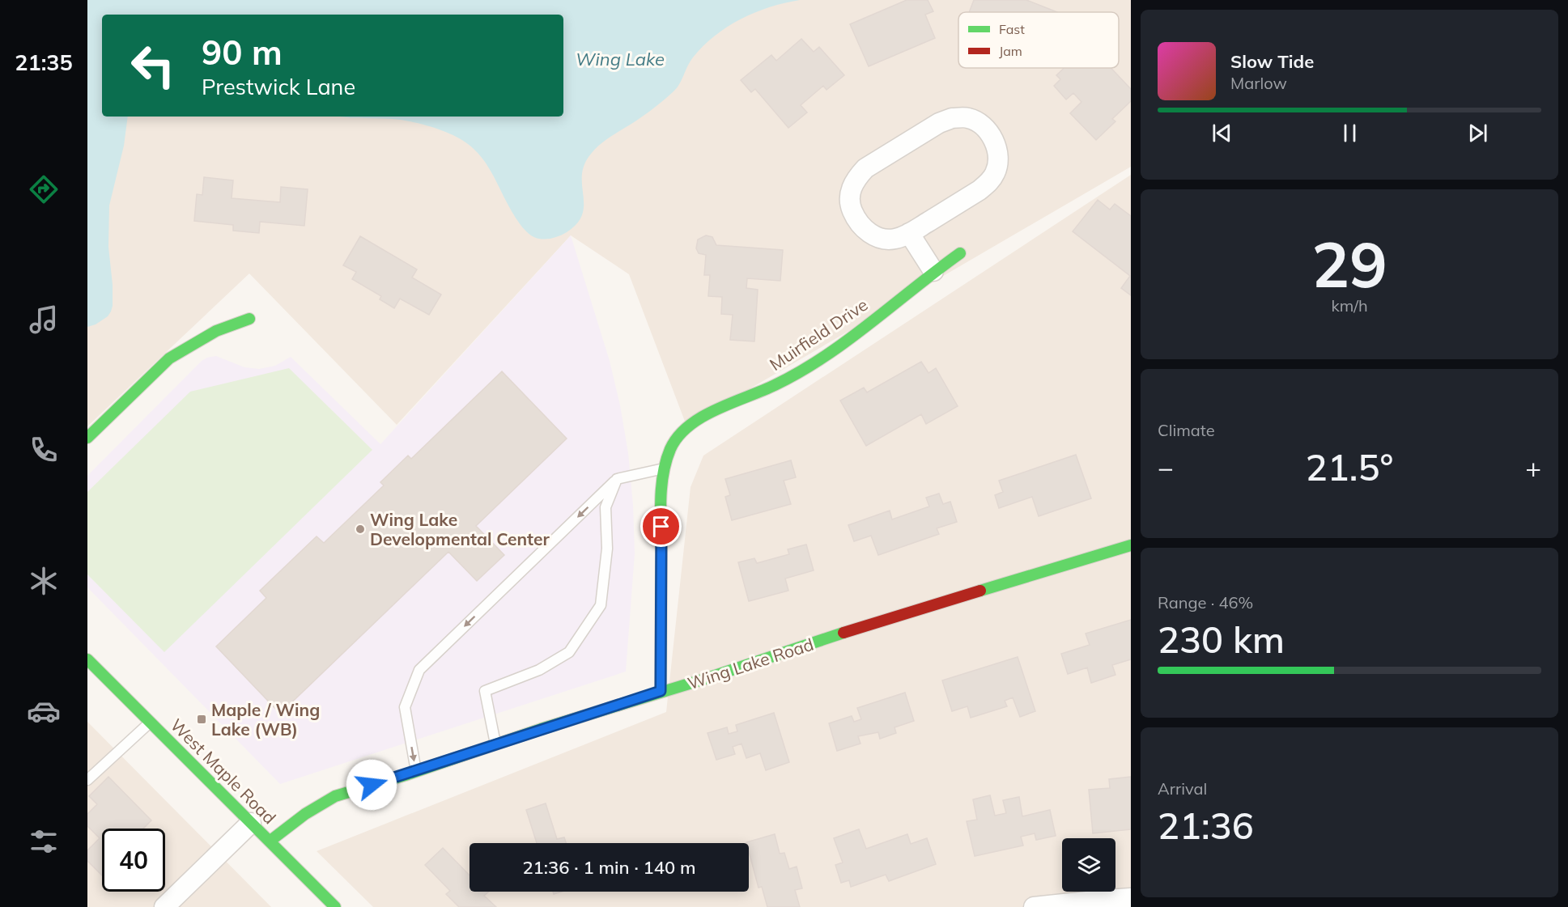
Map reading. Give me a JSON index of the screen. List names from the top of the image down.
{
  "streets": {
    "street": ["Muirfield Drive", "Wing Lake Road", "West Maple Road"]
  },
  "crossings": [
    ["Wing Lake Road", "West Maple Road"]
  ],
  "water": ["Wing Lake"],
  "places": {
    "other": ["Wing Lake Developmental Center"],
    "transit": ["Maple / Wing Lake (WB)"]
  },
  "legend": ["Fast", "Jam"],
  "page": {
    "tabs": "21:35",
    "turn": ["90 m", "Prestwick Lane"],
    "song": ["Slow Tide", "Marlow"],
    "tile": [
      ["29", "km/h"],
      "Climate",
      ["Range · 46%", "230 km"],
      ["Arrival", "21:36"]
    ],
    "heat": ["−", "21.5°", "+"],
    "limit": "40",
    "trip": "21:36 · 1 min · 140 m"
  }
}
